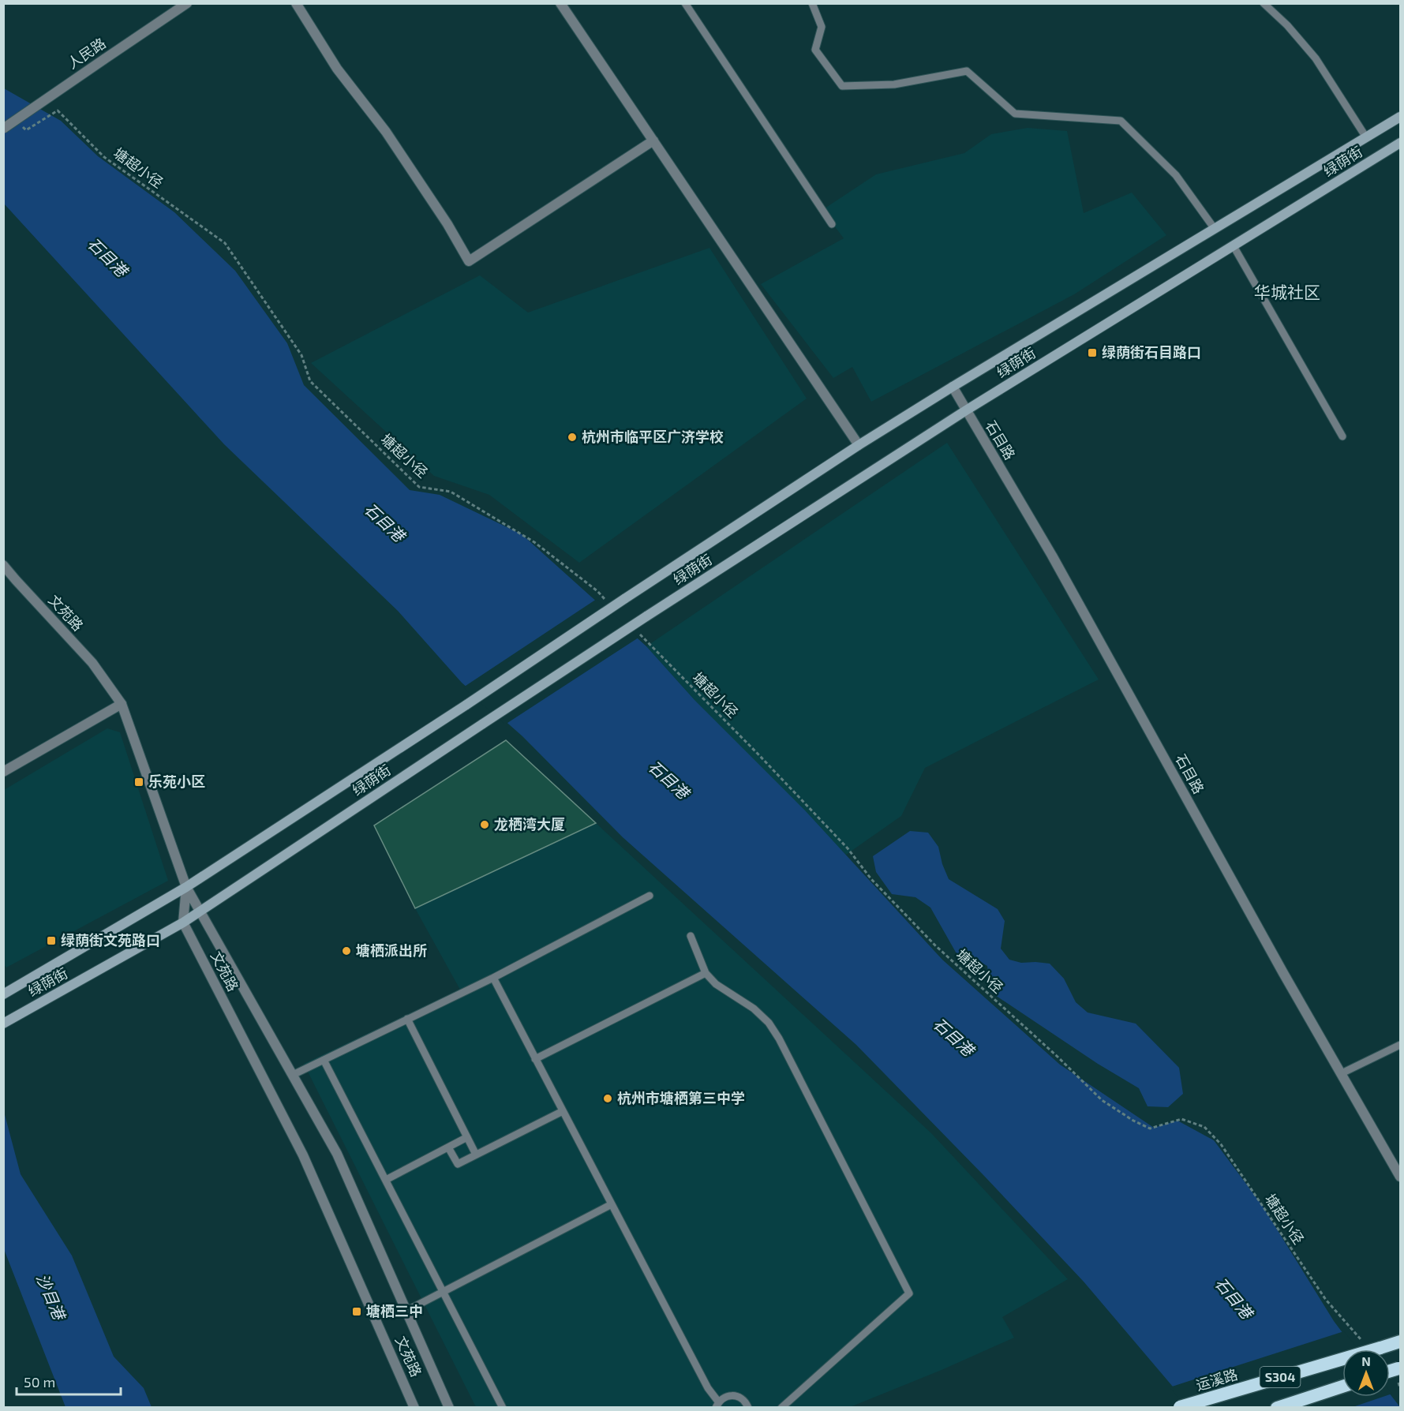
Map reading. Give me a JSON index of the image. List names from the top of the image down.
{
  "streets": {
    "highway": ["S304", "运溪路"],
    "main road": ["绿荫街"],
    "street": ["人民路", "石目路", "文苑路"],
    "path": ["塘超小径"]
  },
  "crossings": [
    ["绿荫街", "石目路"],
    ["绿荫街", "文苑路"]
  ],
  "districts": ["华城社区"],
  "water": ["石目港", "沙目港"],
  "places": {
    "transit": [
      "绿荫街石目路口",
      "乐苑小区",
      "绿荫街文苑路口",
      "塘栖三中"
    ],
    "other": [
      "杭州市临平区广济学校",
      "龙栖湾大厦",
      "塘栖派出所",
      "杭州市塘栖第三中学"
    ]
  },
  "scale_bar": "50 m",
  "north": "top"
}
